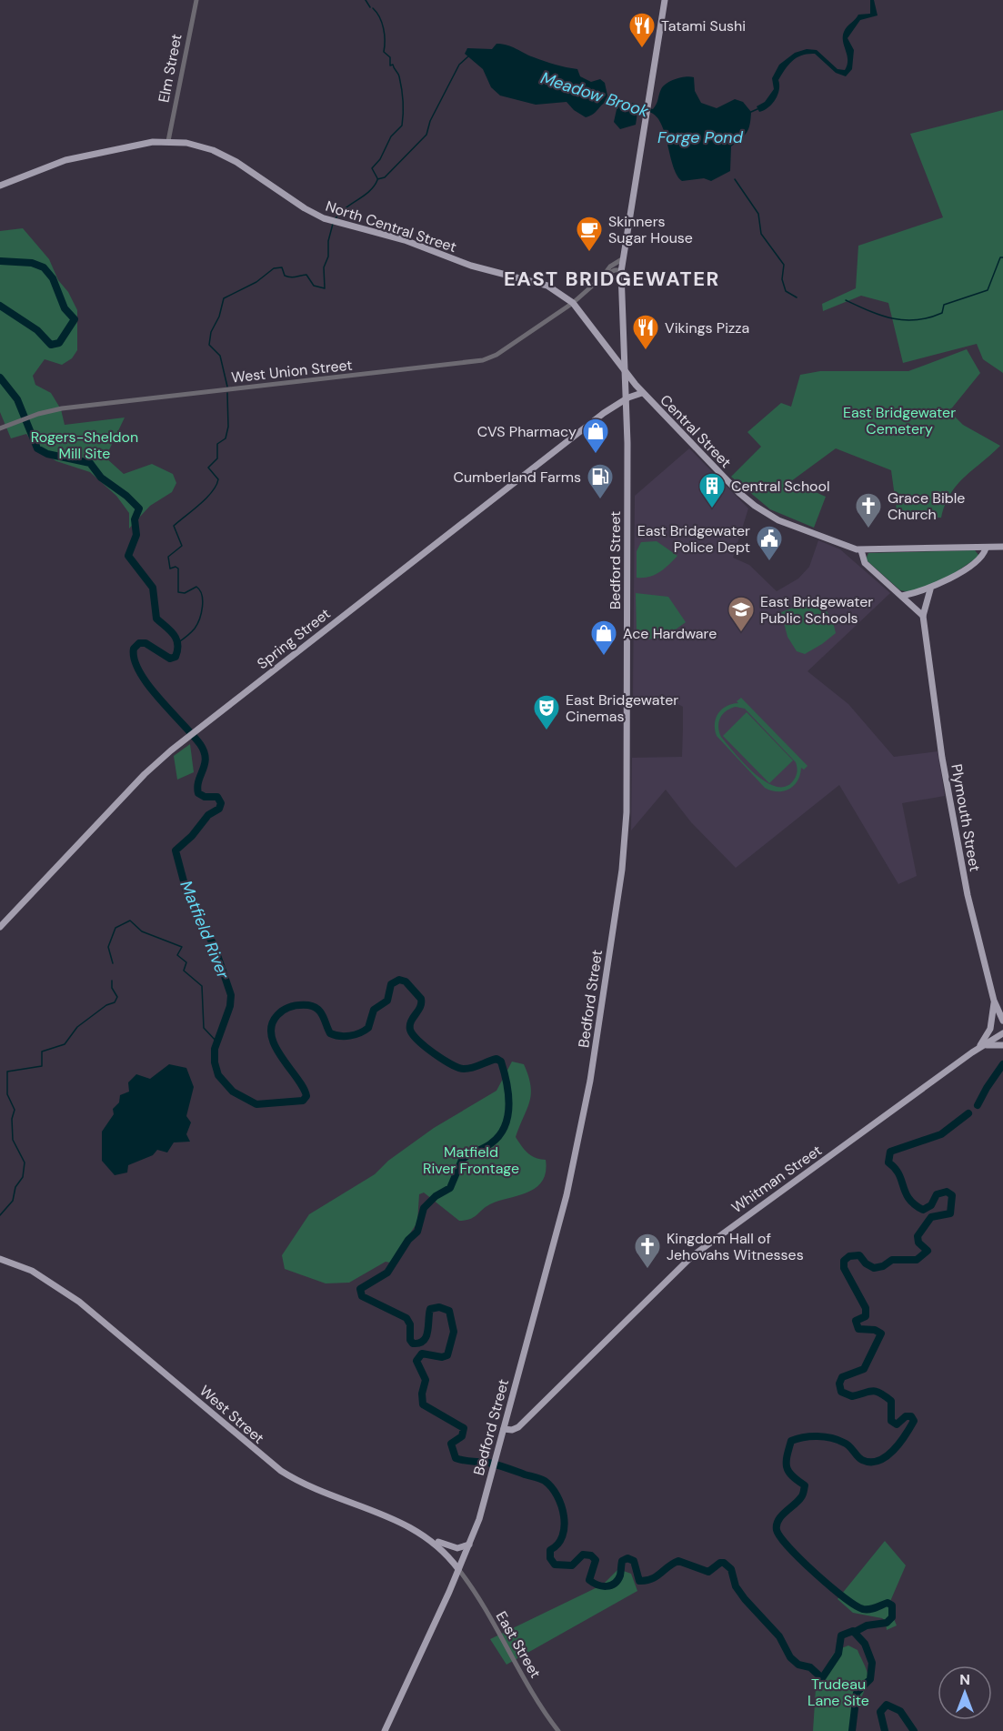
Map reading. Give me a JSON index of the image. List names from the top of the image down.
{
  "streets": {
    "main road": [
      "North Central Street",
      "Central Street",
      "Bedford Street",
      "Spring Street",
      "Plymouth Street",
      "Whitman Street",
      "West Street"
    ],
    "street": ["Elm Street", "West Union Street", "East Street"]
  },
  "crossings": [
    ["Elm Street", "North Central Street"],
    ["North Central Street", "West Union Street"],
    ["North Central Street", "Central Street"],
    ["North Central Street", "Bedford Street"],
    ["West Union Street", "Bedford Street"],
    ["Central Street", "Bedford Street"],
    ["Central Street", "Spring Street"],
    ["Bedford Street", "Spring Street"],
    ["Bedford Street", "Whitman Street"],
    ["Bedford Street", "West Street"],
    ["Bedford Street", "East Street"],
    ["West Street", "East Street"]
  ],
  "districts": ["EAST BRIDGEWATER"],
  "water": ["Meadow Brook", "Forge Pond", "Matfield River"],
  "parks": [
    "East Bridgewater Cemetery",
    "Rogers-Sheldon Mill Site",
    "Matfield River Frontage",
    "Trudeau Lane Site"
  ],
  "places": {
    "restaurant": ["Tatami Sushi", "Vikings Pizza"],
    "cafe": ["Skinners Sugar House"],
    "shop": ["CVS Pharmacy", "Ace Hardware"],
    "fuel station": ["Cumberland Farms"],
    "building": ["Central School"],
    "church": ["Grace Bible Church", "Kingdom Hall of Jehovahs Witnesses"],
    "public building": ["East Bridgewater Police Dept"],
    "school or university": ["East Bridgewater Public Schools"],
    "theatre": ["East Bridgewater Cinemas"]
  },
  "north": "top"
}
